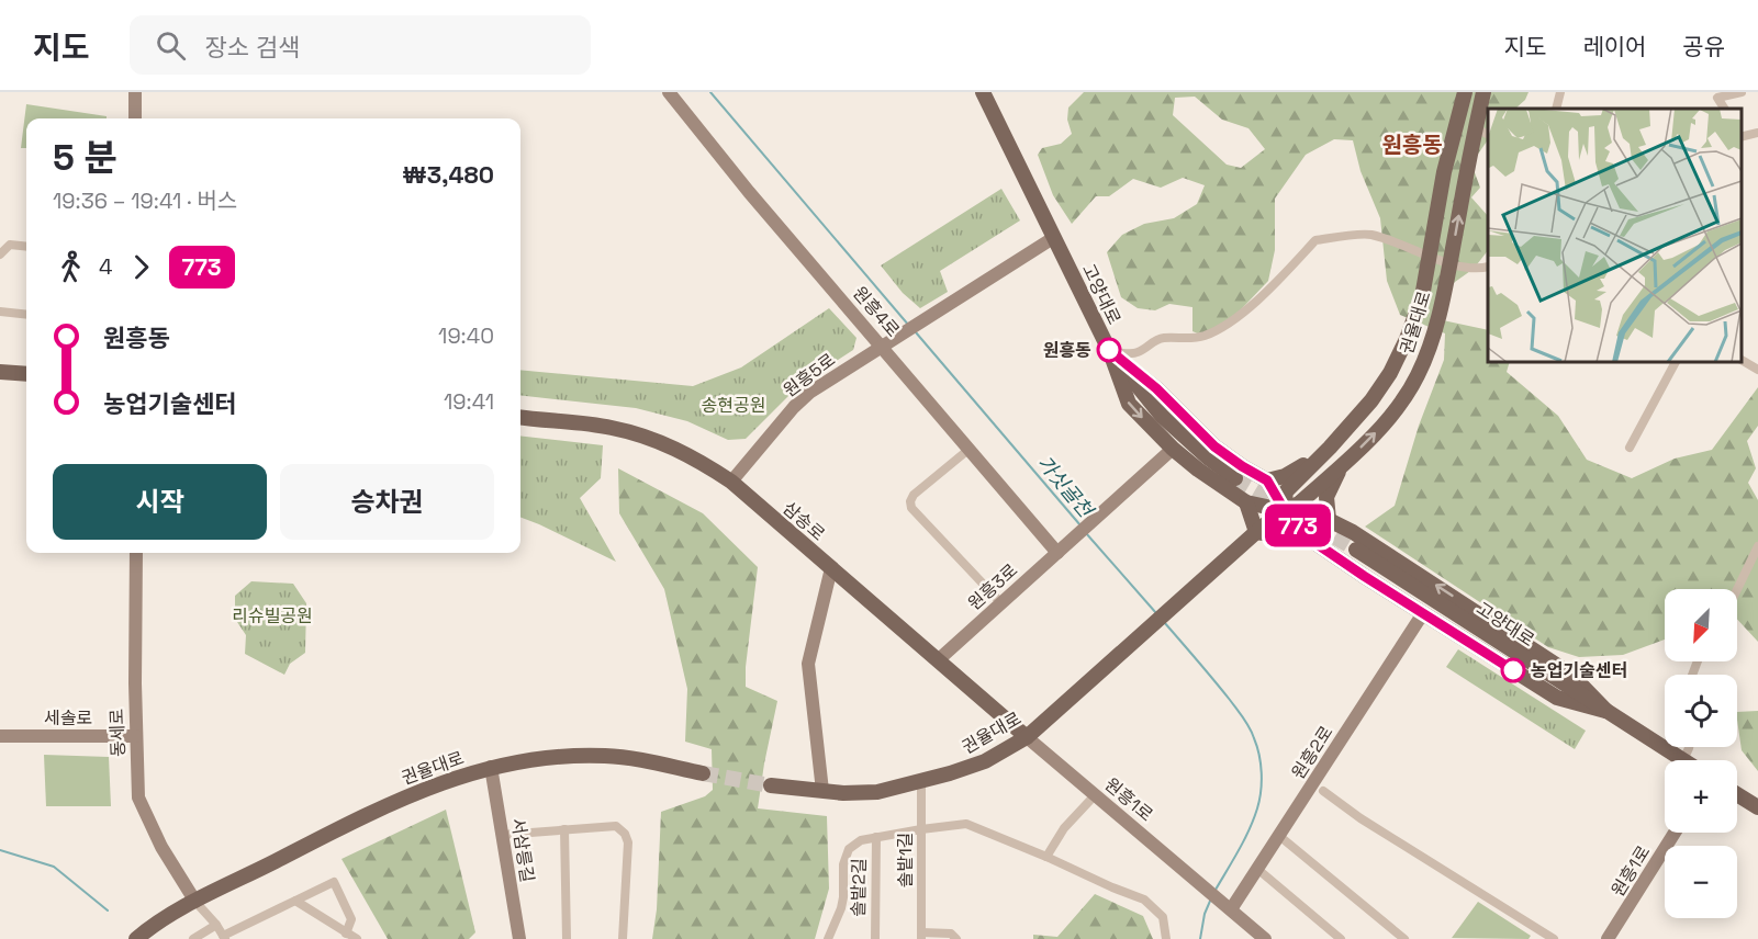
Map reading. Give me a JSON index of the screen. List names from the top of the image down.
{
  "streets": {
    "main road": ["고양대로", "권율대로", "삼송로"],
    "street": [
      "원흥4로",
      "원흥5로",
      "원흥3로",
      "세솔로",
      "동세로",
      "원흥2로",
      "원흥1로",
      "서삼릉길",
      "솔밭1길",
      "솔밭2길"
    ]
  },
  "crossings": [
    ["고양대로", "권율대로"],
    ["고양대로", "원흥5로"],
    ["원흥4로", "원흥5로"],
    ["원흥4로", "원흥3로"],
    ["권율대로", "삼송로"],
    ["권율대로", "동세로"],
    ["권율대로", "원흥1로"],
    ["권율대로", "서삼릉길"],
    ["권율대로", "솔밭1길"],
    ["원흥5로", "삼송로"],
    ["삼송로", "원흥3로"],
    ["삼송로", "원흥1로"],
    ["세솔로", "동세로"],
    ["원흥2로", "원흥1로"],
    ["솔밭1길", "솔밭2길"]
  ],
  "districts": ["원흥동"],
  "water": ["가싯골천"],
  "parks": ["송현공원", "리슈빌공원"],
  "places": ["원흥동", "농업기술센터"],
  "lines": ["bus line 773"],
  "north": "bottom left",
  "page": {
    "header": "지도",
    "search": "장소 검색",
    "nav": ["지도", "레이어", "공유"],
    "on_map": "773",
    "heading": ["5 분", "19:36 – 19:41 · 버스", "₩3,480"],
    "legs": ["4", "773"],
    "list": [
      {
        "name": "원흥동",
        "value": "19:40"
      },
      {
        "name": "농업기술센터",
        "value": "19:41"
      }
    ],
    "buttons": ["시작", "승차권"],
    "map_buttons": ["+", "−"]
  }
}
